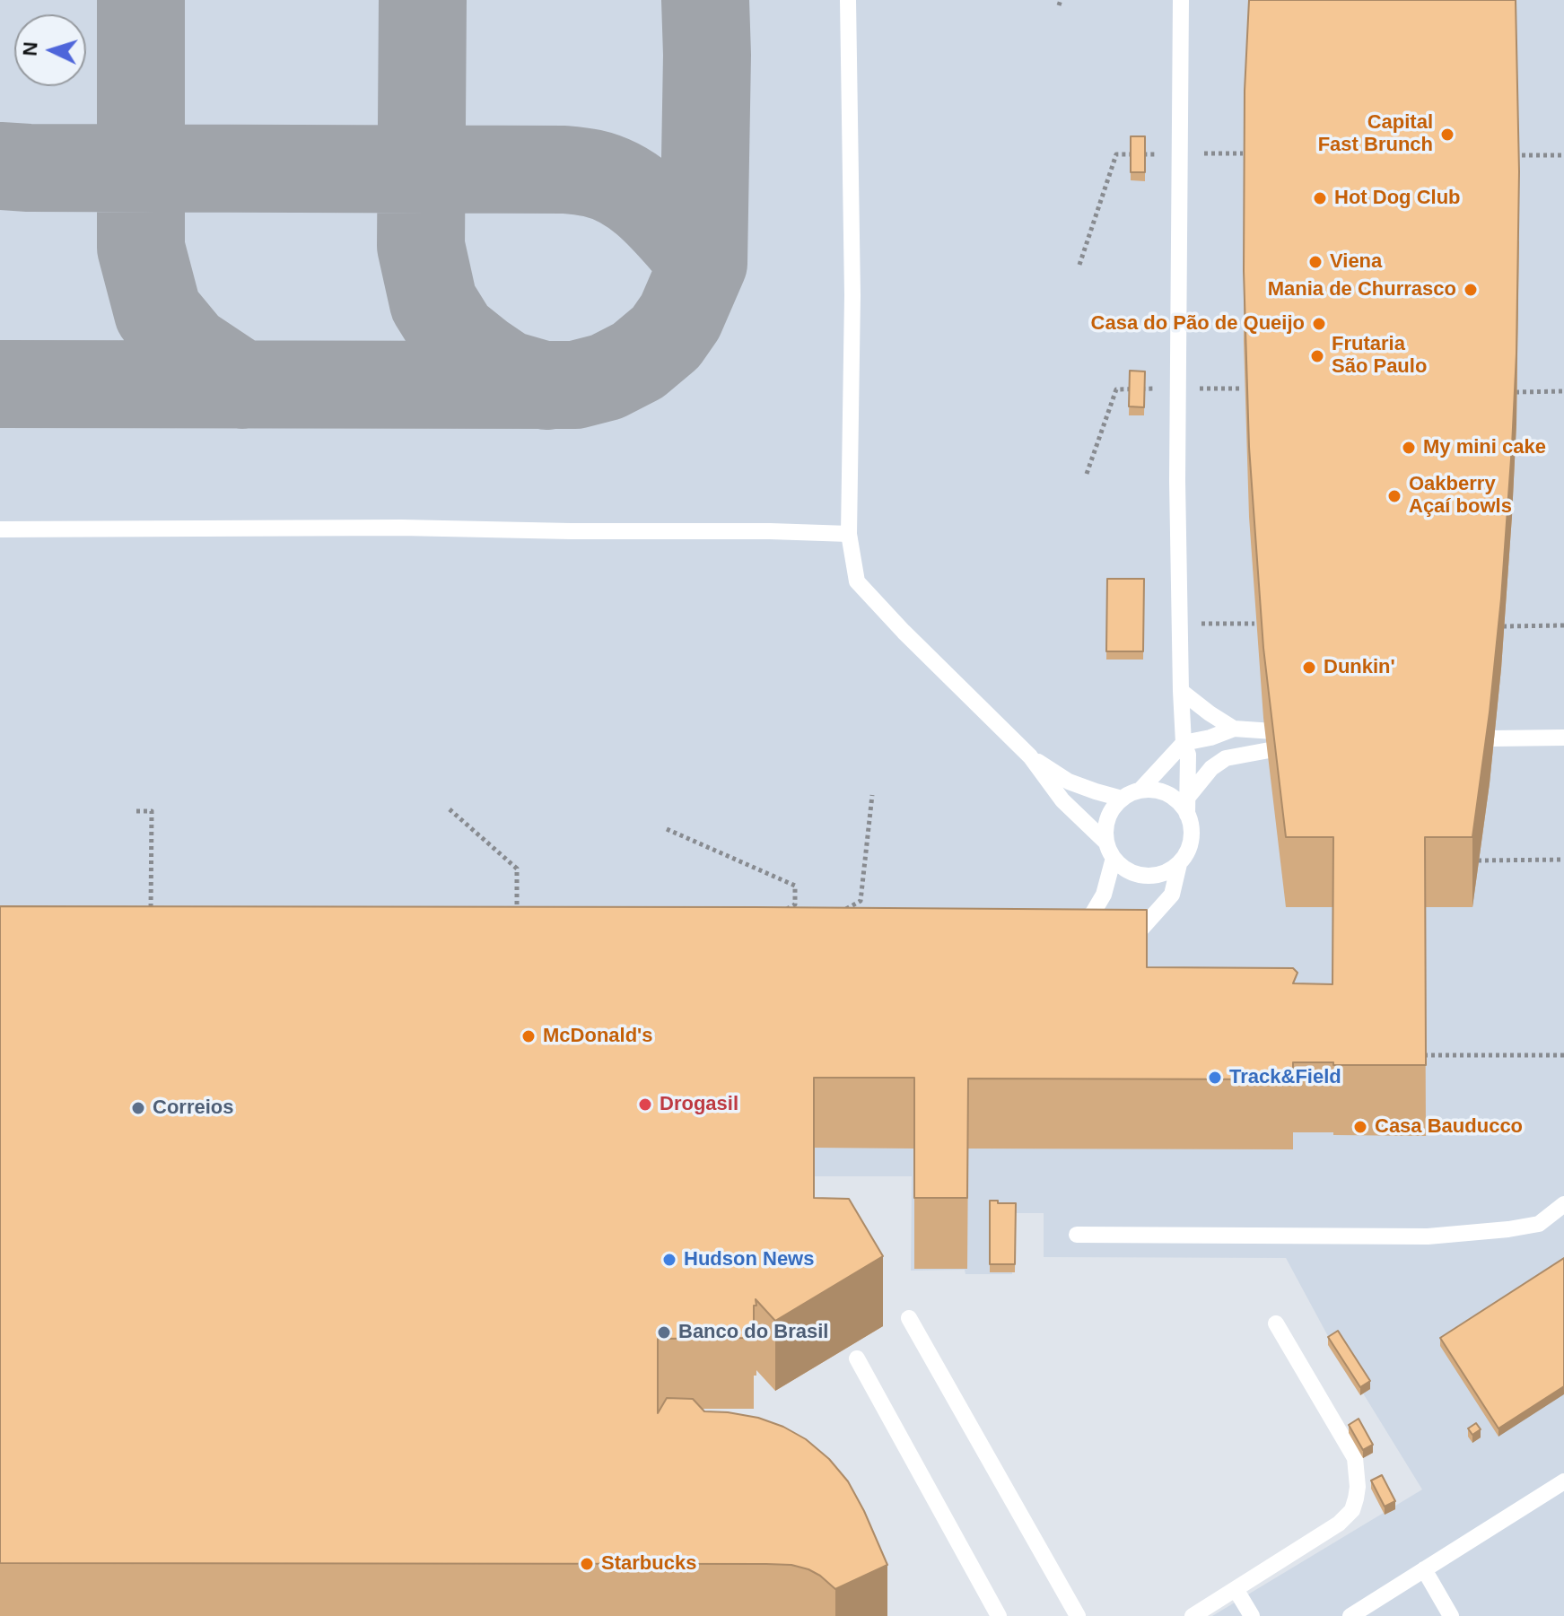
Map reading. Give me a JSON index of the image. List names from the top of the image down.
{
  "places": [
    "Capital Fast Brunch",
    "Hot Dog Club",
    "Viena",
    "Mania de Churrasco",
    "Casa do Pão de Queijo",
    "Frutaria São Paulo",
    "My mini cake",
    "Oakberry Açaí bowls",
    "Dunkin'",
    "McDonald's",
    "Track&Field",
    "Drogasil",
    "Correios",
    "Casa Bauducco",
    "Hudson News",
    "Banco do Brasil",
    "Starbucks"
  ],
  "north": "left"
}
